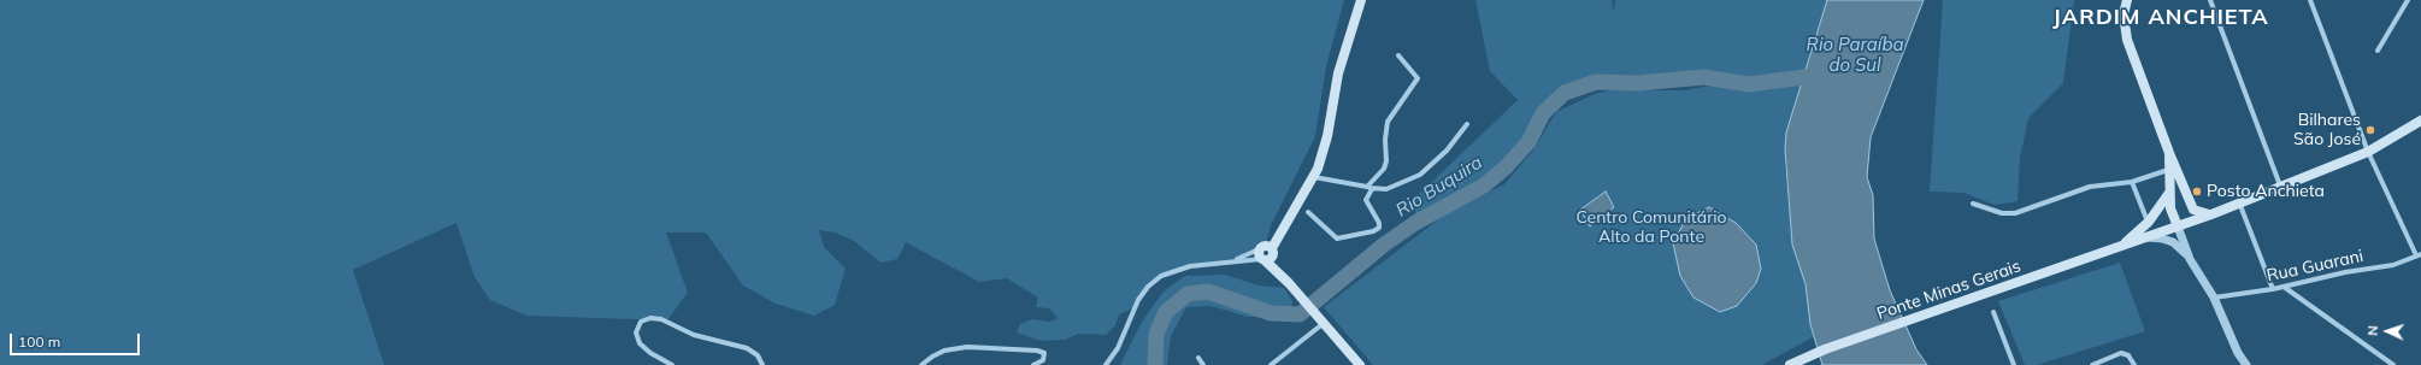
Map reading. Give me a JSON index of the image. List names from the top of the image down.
{
  "streets": {
    "main road": ["Ponte Minas Gerais"],
    "street": ["Rua Guarani"]
  },
  "districts": ["JARDIM ANCHIETA"],
  "water": ["Rio Paraíba do Sul", "Rio Buquira"],
  "parks": ["Centro Comunitário Alto da Ponte"],
  "places": ["Bilhares São José", "Posto Anchieta"],
  "scale_bar": "100 m",
  "north": "left"
}
